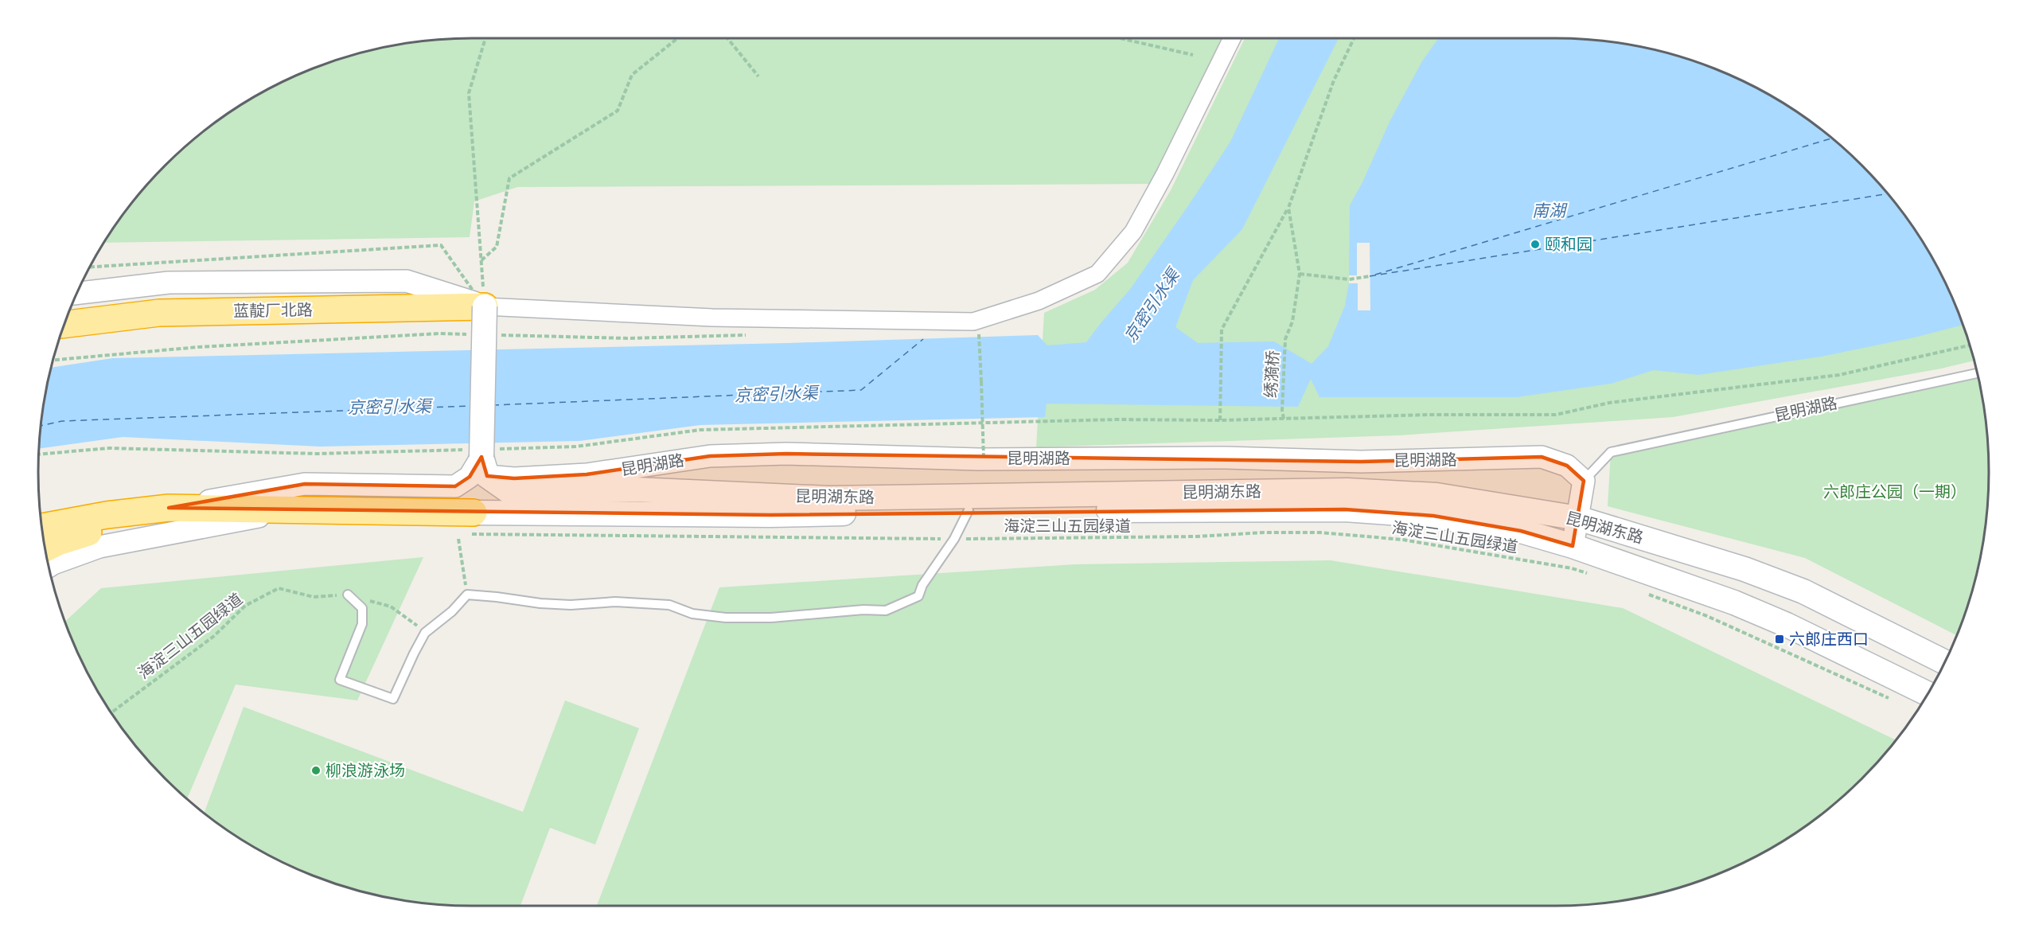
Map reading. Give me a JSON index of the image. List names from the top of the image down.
{
  "streets": {
    "highway": ["蓝靛厂北路"],
    "main road": ["昆明湖东路"],
    "street": ["昆明湖路"],
    "path": ["绣漪桥", "海淀三山五园绿道"]
  },
  "crossings": [
    ["昆明湖路", "昆明湖东路"],
    ["昆明湖东路", "海淀三山五园绿道"]
  ],
  "water": ["南湖", "京密引水渠"],
  "parks": ["六郎庄公园（一期）"],
  "places": {
    "other": ["颐和园", "柳浪游泳场"],
    "transit": ["六郎庄西口"]
  }
}
